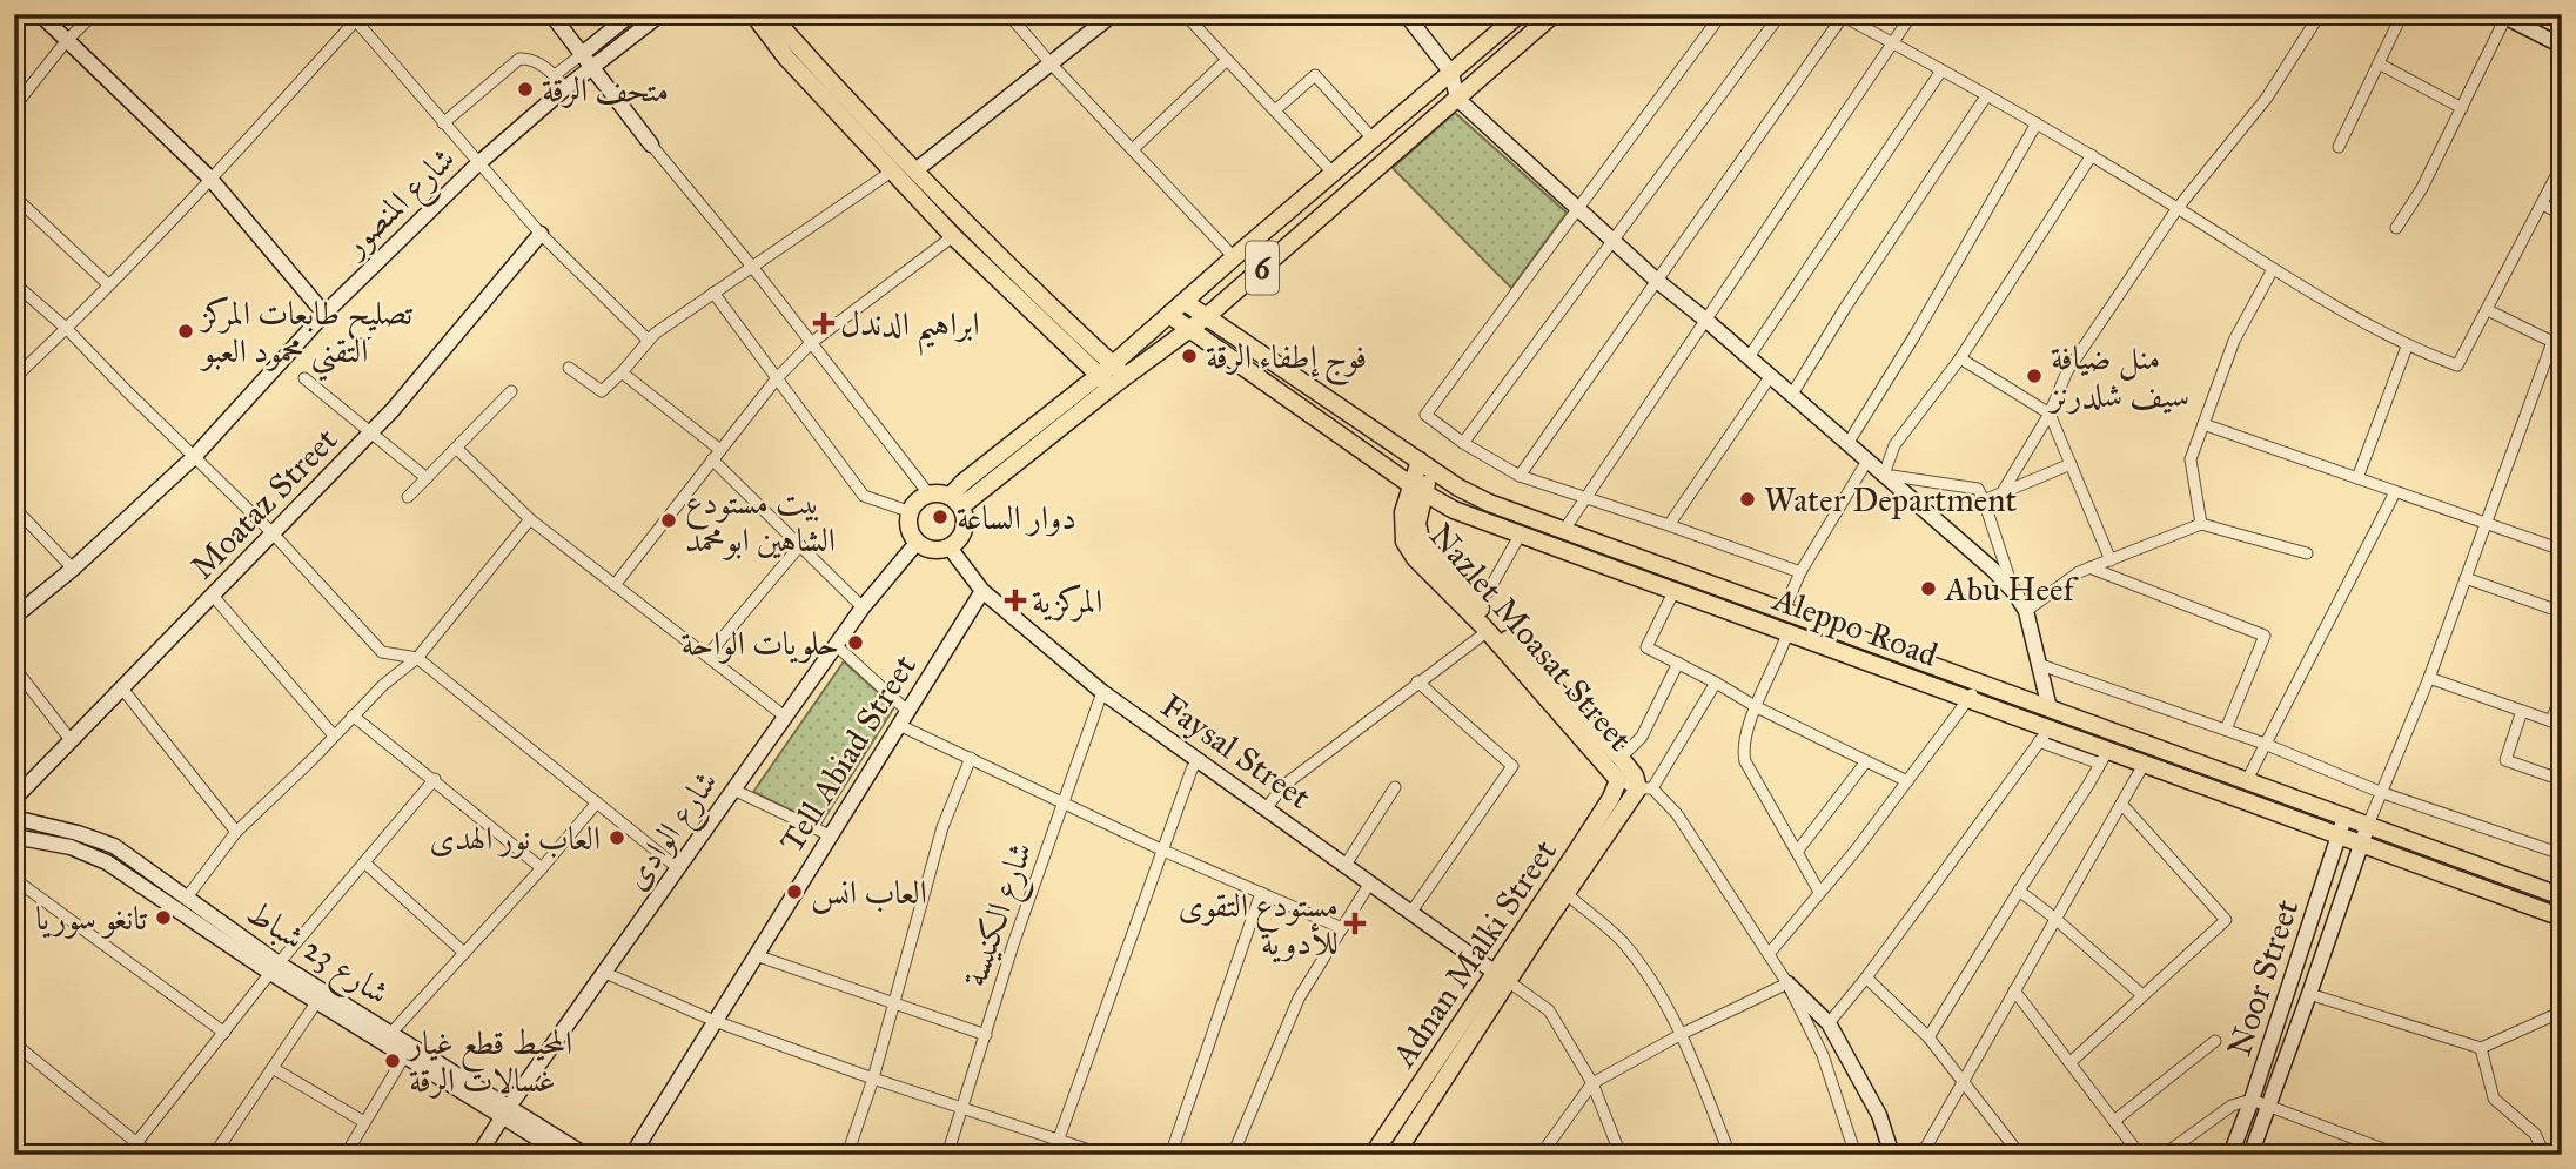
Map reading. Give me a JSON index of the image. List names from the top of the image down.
{
  "streets": {
    "main road": [
      "6",
      "Aleppo Road",
      "Nazlet Moasat Street",
      "Adnan Malki Street"
    ],
    "street": [
      "شارع المنصور",
      "Moataz Street",
      "Faysal Street",
      "Tell Abiad Street",
      "شارع الوادى",
      "شارع الكنيسة",
      "شارع 23 شباط",
      "Noor Street"
    ]
  },
  "crossings": [
    ["6", "Aleppo Road"],
    ["6", "Faysal Street"],
    ["6", "شارع الوادى"],
    ["Aleppo Road", "Nazlet Moasat Street"],
    ["Aleppo Road", "Noor Street"],
    ["Nazlet Moasat Street", "Adnan Malki Street"],
    ["Faysal Street", "Tell Abiad Street"],
    ["Faysal Street", "شارع الوادى"],
    ["Faysal Street", "شارع الكنيسة"],
    ["Faysal Street", "Adnan Malki Street"],
    ["شارع الوادى", "شارع 23 شباط"]
  ],
  "places": {
    "other": [
      "متحف الرقة",
      "تصليح طابعات المركز التقني محمود العبو",
      "فوج إطفاء الرقة",
      "منل ضيافة سيف شلدرنز",
      "Water Department",
      "دوار الساعة",
      "بيت مستودع الشاهين ابومحمد",
      "Abu Heef",
      "حلويات الواحة",
      "العاب نور الهدى",
      "العاب انس",
      "تانغو سوريا",
      "المحيط قطع غيار غسالات الرقة"
    ],
    "health": ["ابراهيم الدندل", "المركزية", "مستودع التقوى للأدوية"]
  }
}
